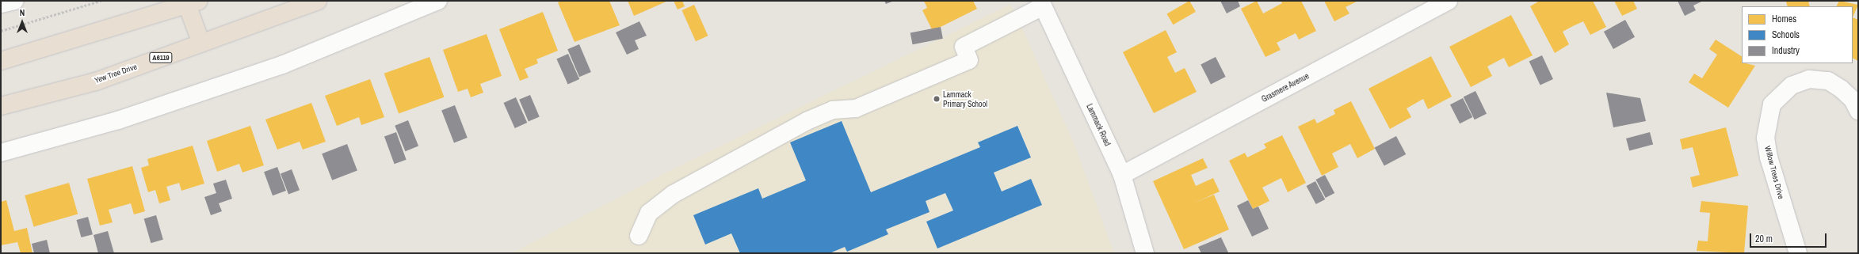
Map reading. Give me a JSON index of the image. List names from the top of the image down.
{
  "streets": {
    "highway": ["A6119", "Yew Tree Drive"],
    "street": ["Grasmere Avenue", "Lammack Road", "Willow Trees Drive"]
  },
  "crossings": [
    ["Grasmere Avenue", "Lammack Road"]
  ],
  "places": ["Lammack Primary School"],
  "legend": ["Homes", "Schools", "Industry"],
  "scale_bar": "20 m",
  "north": "top"
}
